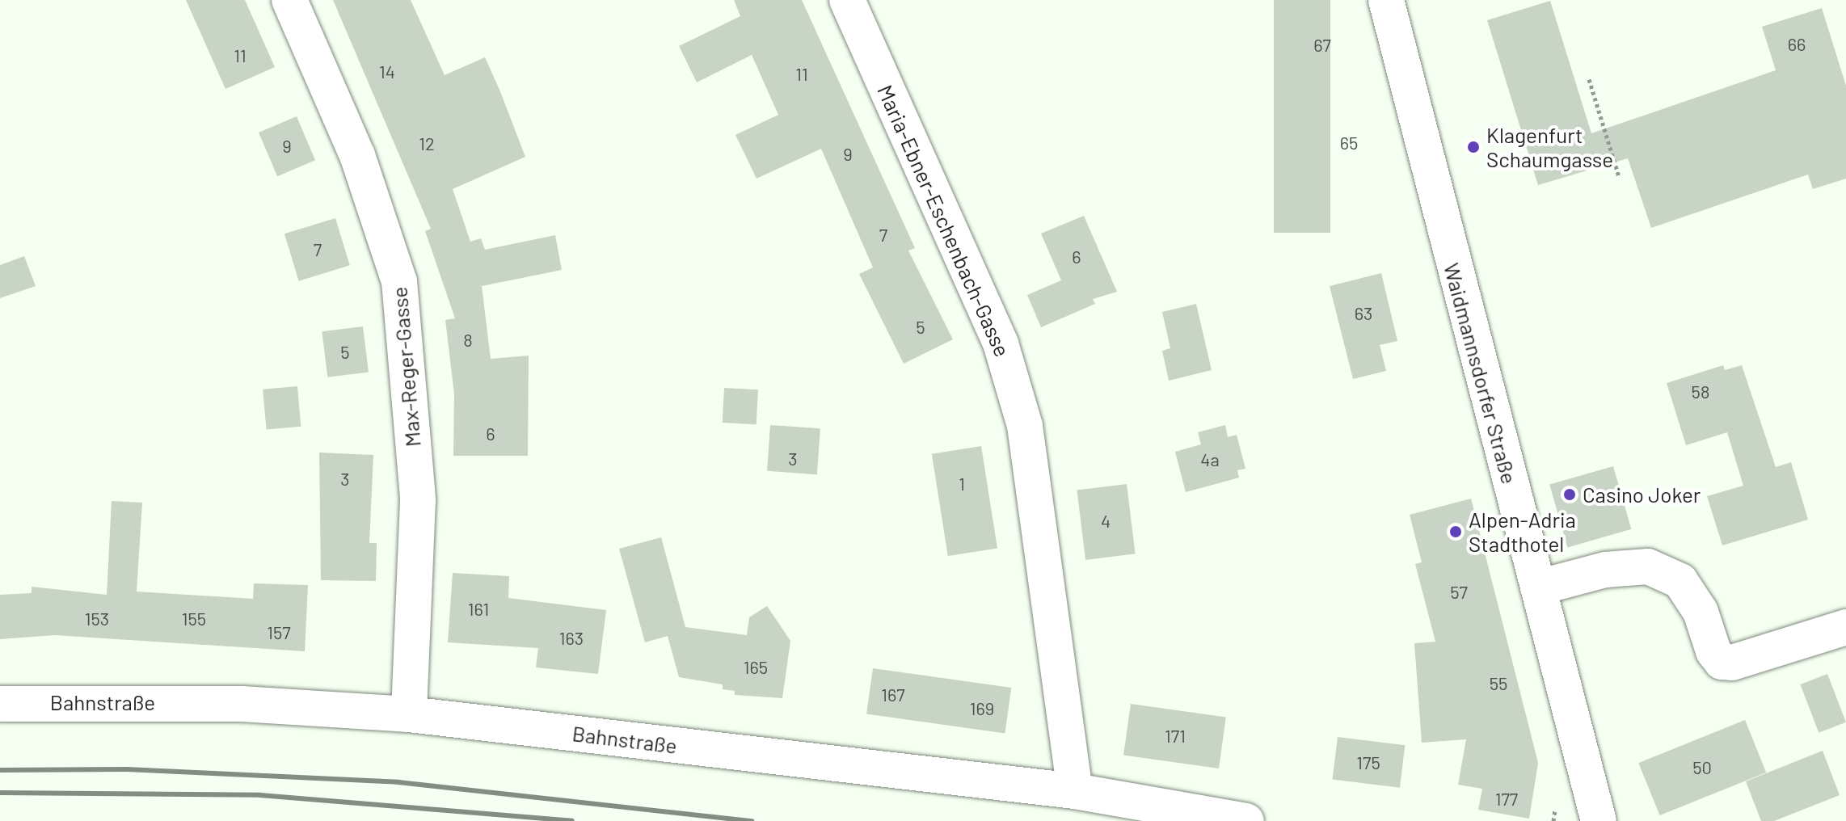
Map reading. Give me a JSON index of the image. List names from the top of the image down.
{
  "streets": {
    "street": [
      "Maria-Ebner-Eschenbach-Gasse",
      "Max-Reger-Gasse",
      "Waidmannsdorfer Straße",
      "Bahnstraße"
    ]
  },
  "crossings": [
    ["Maria-Ebner-Eschenbach-Gasse", "Bahnstraße"],
    ["Max-Reger-Gasse", "Bahnstraße"]
  ],
  "places": ["Klagenfurt Schaumgasse", "Casino Joker", "Alpen-Adria Stadthotel"],
  "house_numbers": [
    "66",
    "67",
    "11",
    "14",
    "11",
    "65",
    "12",
    "9",
    "9",
    "7",
    "7",
    "6",
    "63",
    "5",
    "8",
    "5",
    "58",
    "6",
    "3",
    "4a",
    "3",
    "1",
    "4",
    "57",
    "161",
    "153",
    "155",
    "157",
    "163",
    "165",
    "55",
    "167",
    "169",
    "171",
    "175",
    "50",
    "177"
  ]
}
